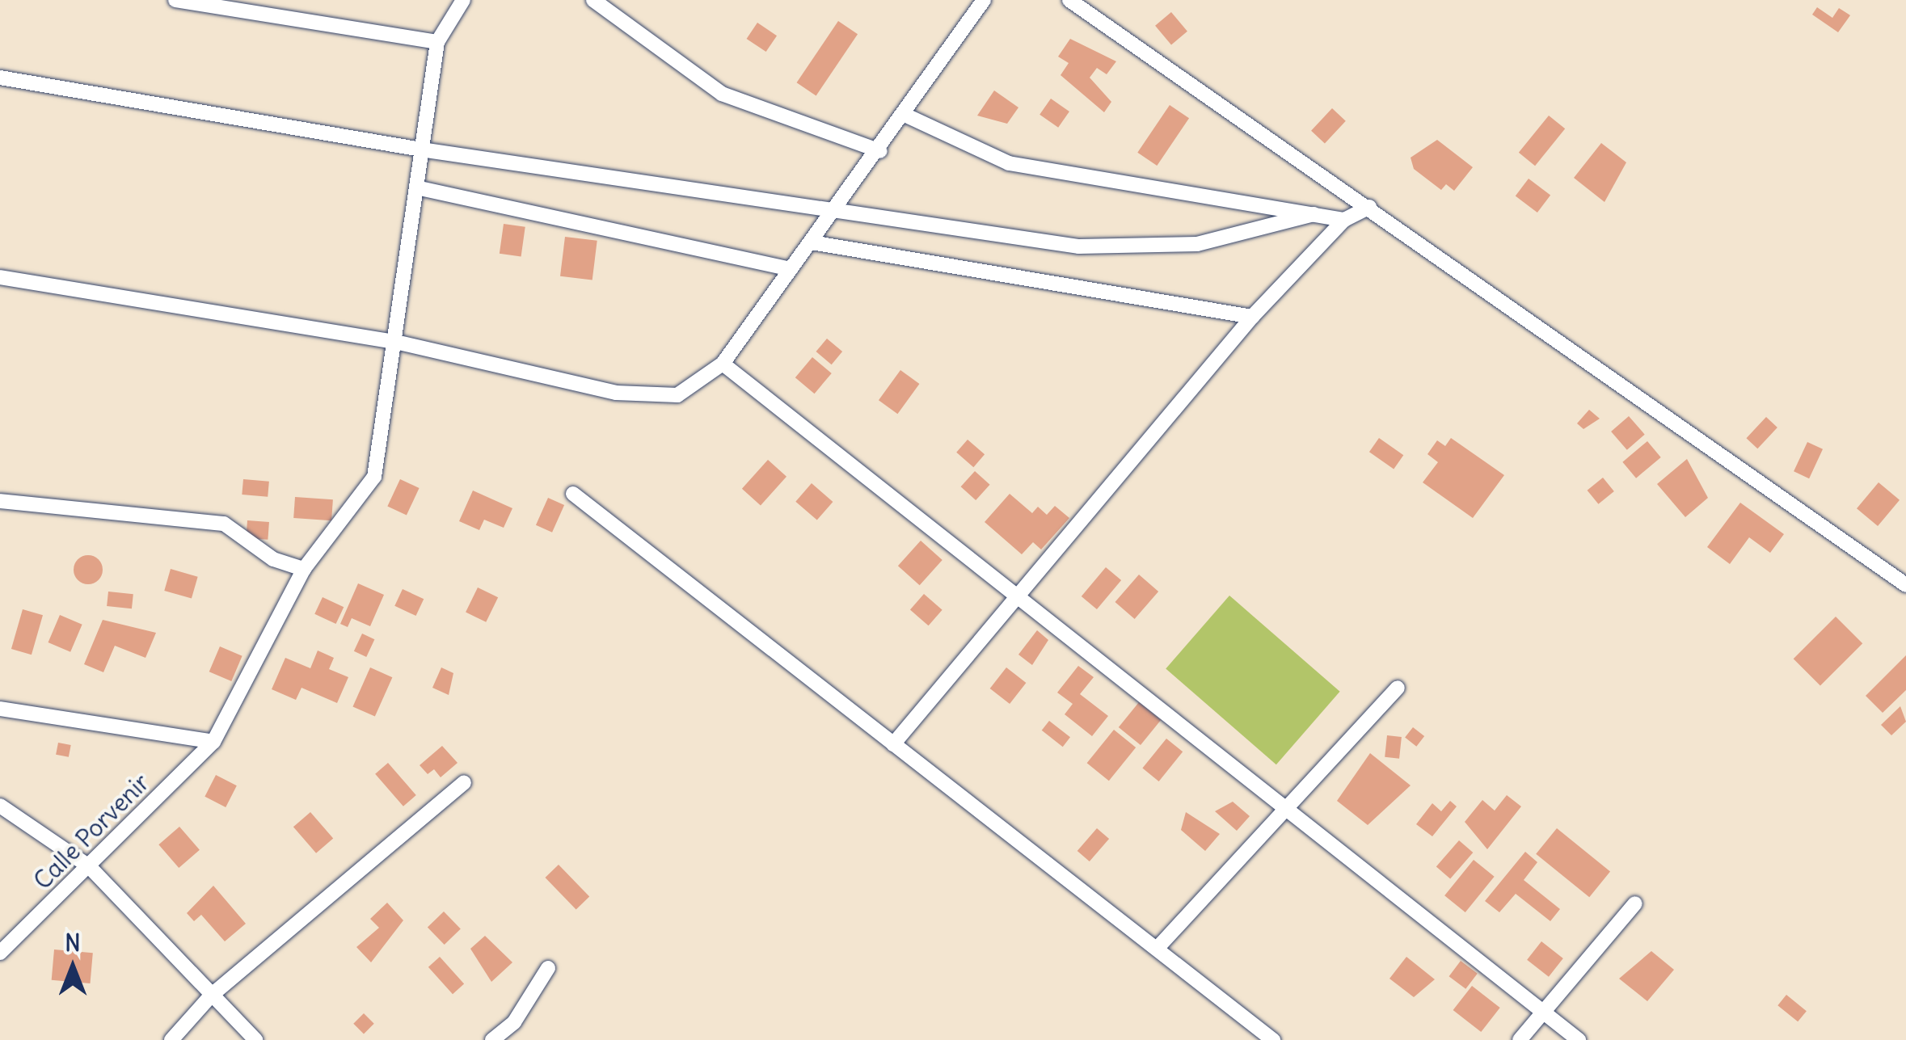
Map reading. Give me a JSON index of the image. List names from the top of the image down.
{
  "streets": {
    "street": ["Calle Porvenir"]
  },
  "north": "top"
}
